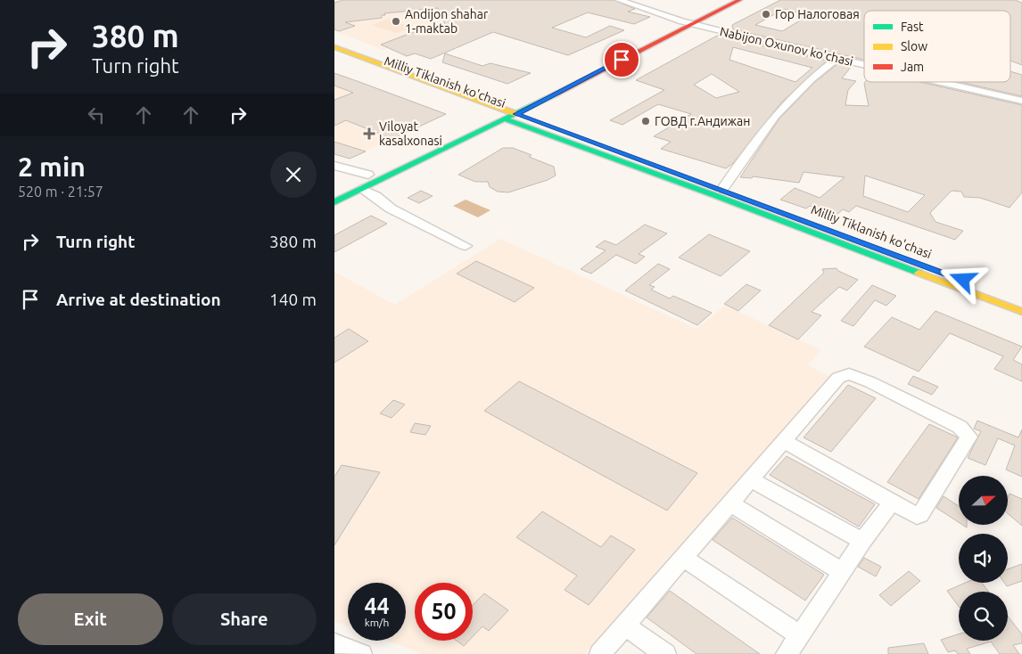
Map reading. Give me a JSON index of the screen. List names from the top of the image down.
{
  "streets": {
    "main road": ["Milliy Tiklanish ko'chasi"],
    "street": ["Nabijon Oxunov ko'chasi"]
  },
  "places": {
    "other": ["Гор Налоговая", "Andijon shahar 1-maktab", "ГОВД г.Андижан"],
    "health": ["Viloyat kasalxonasi"]
  },
  "legend": ["Fast", "Slow", "Jam"],
  "north": "right",
  "page": {
    "turn": ["380 m", "Turn right"],
    "heading": ["2 min", "520 m · 21:57"],
    "list": [
      {
        "name": "Turn right",
        "value": "380 m"
      },
      {
        "name": "Arrive at destination",
        "value": "140 m"
      }
    ],
    "speed": "44 km/h",
    "limit": "50",
    "buttons": ["Exit", "Share"]
  }
}
